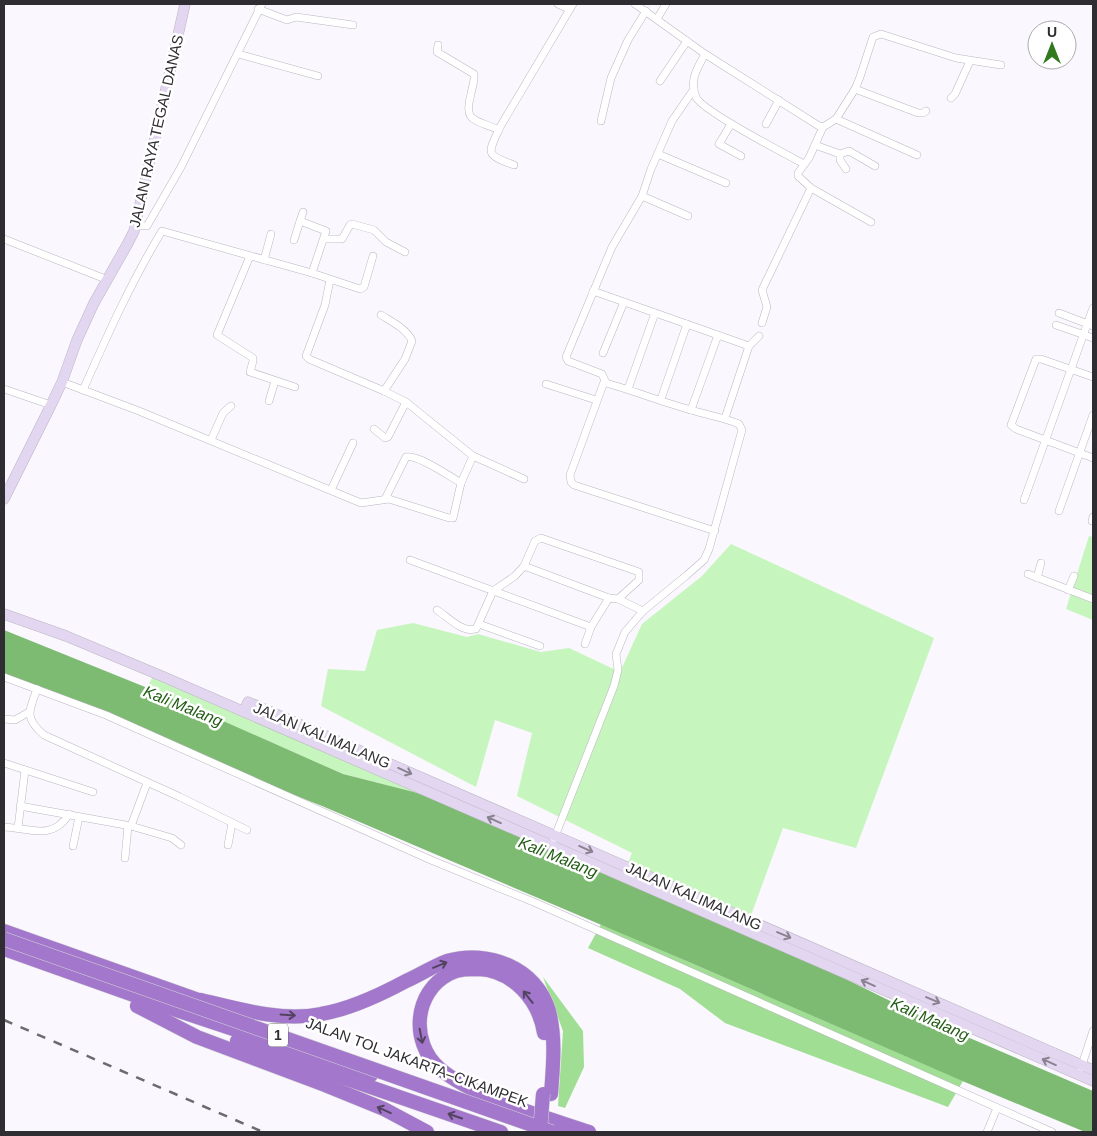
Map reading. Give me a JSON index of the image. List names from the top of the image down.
{
  "streets": {
    "highway": ["1", "JALAN TOL JAKARTA–CIKAMPEK"],
    "main road": ["JALAN RAYA TEGAL DANAS", "JALAN KALIMALANG"]
  },
  "water": ["Kali Malang"],
  "north": "top"
}
